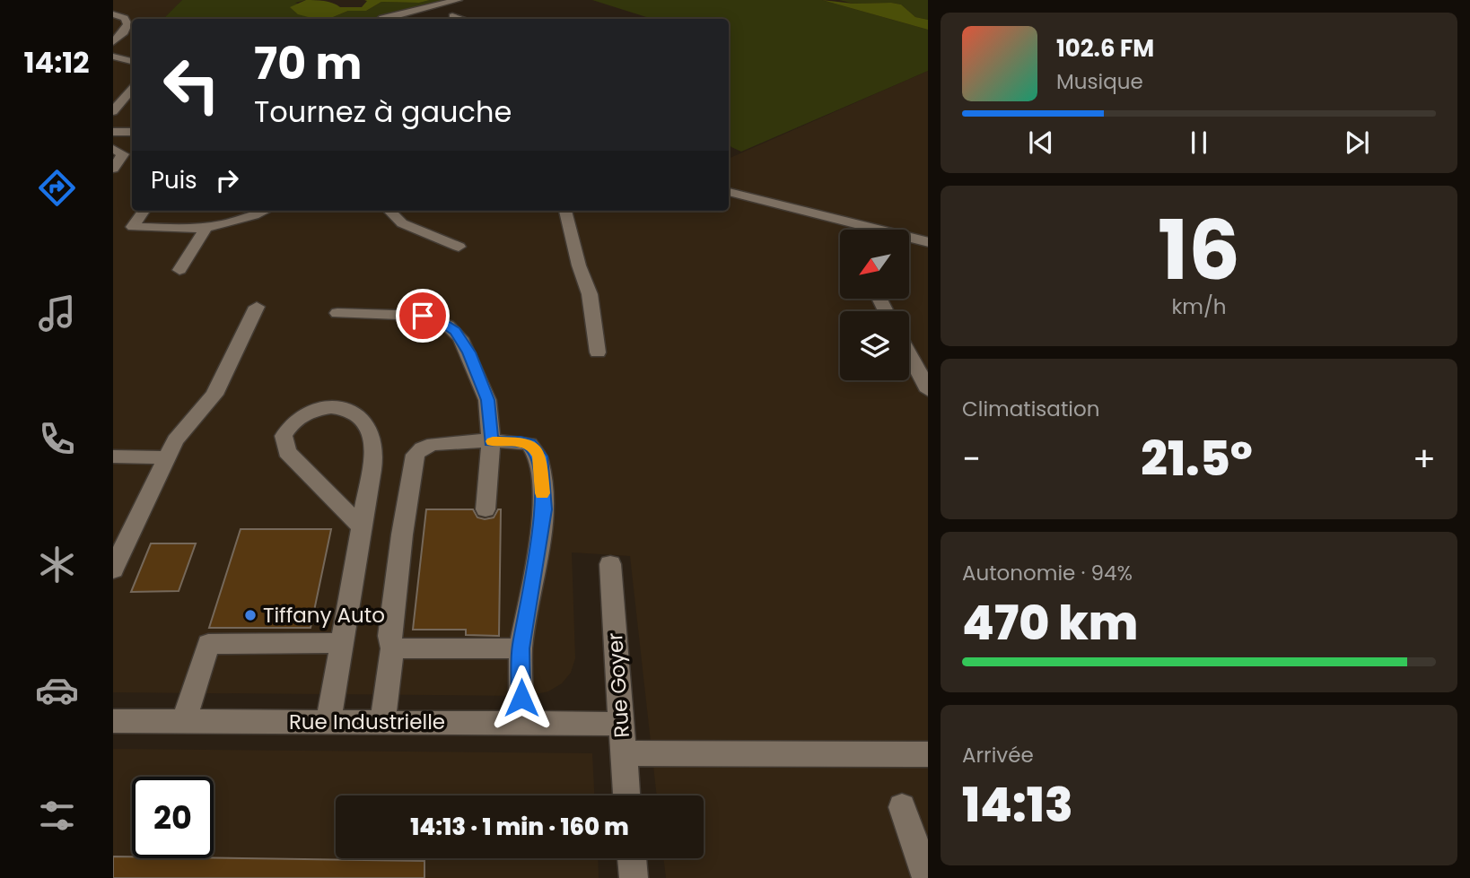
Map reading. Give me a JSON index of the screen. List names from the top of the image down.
{
  "streets": {
    "street": ["Rue Goyer", "Rue Industrielle"]
  },
  "crossings": [
    ["Rue Goyer", "Rue Industrielle"]
  ],
  "places": ["Tiffany Auto"],
  "north": "bottom left",
  "page": {
    "tabs": "14:12",
    "turn": ["70 m", "Tournez à gauche"],
    "song": ["102.6 FM", "Musique"],
    "then": "Puis",
    "tile": [
      ["16", "km/h"],
      "Climatisation",
      ["Autonomie · 94%", "470 km"],
      ["Arrivée", "14:13"]
    ],
    "heat": ["−", "21.5°", "+"],
    "limit": "20",
    "trip": "14:13 · 1 min · 160 m"
  }
}
